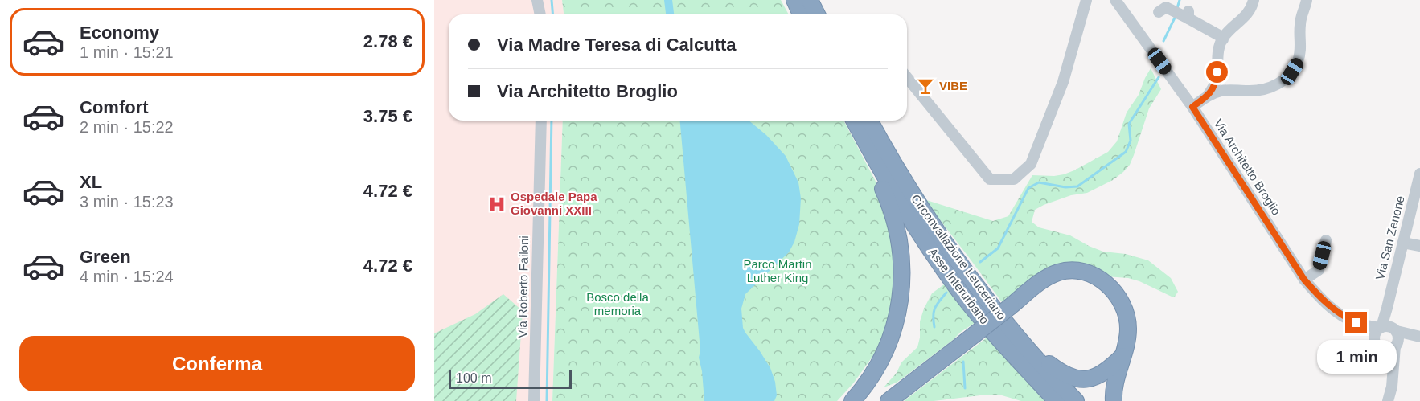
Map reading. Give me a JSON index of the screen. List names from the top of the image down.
{
  "streets": {
    "highway": ["Circonvallazione Leuceriano", "Asse Interurbano"],
    "street": ["Via Architetto Broglio", "Via San Zenone", "Via Roberto Failoni"]
  },
  "crossings": [
    ["Via Architetto Broglio", "Via San Zenone"]
  ],
  "parks": ["Parco Martin Luther King", "Bosco della memoria"],
  "places": {
    "bar": ["VIBE"],
    "hospital": ["Ospedale Papa Giovanni XXIII"]
  },
  "scale_bar": "100 m",
  "page": {
    "list": [
      {
        "name": "Economy",
        "note": "1 min · 15:21",
        "value": "2.78 €"
      },
      {
        "name": "Comfort",
        "note": "2 min · 15:22",
        "value": "3.75 €"
      },
      {
        "name": "XL",
        "note": "3 min · 15:23",
        "value": "4.72 €"
      },
      {
        "name": "Green",
        "note": "4 min · 15:24",
        "value": "4.72 €"
      }
    ],
    "banner": ["Via Madre Teresa di Calcutta", "Via Architetto Broglio"],
    "buttons": "Conferma",
    "bubble": "1 min",
    "scale": "100 m"
  }
}
